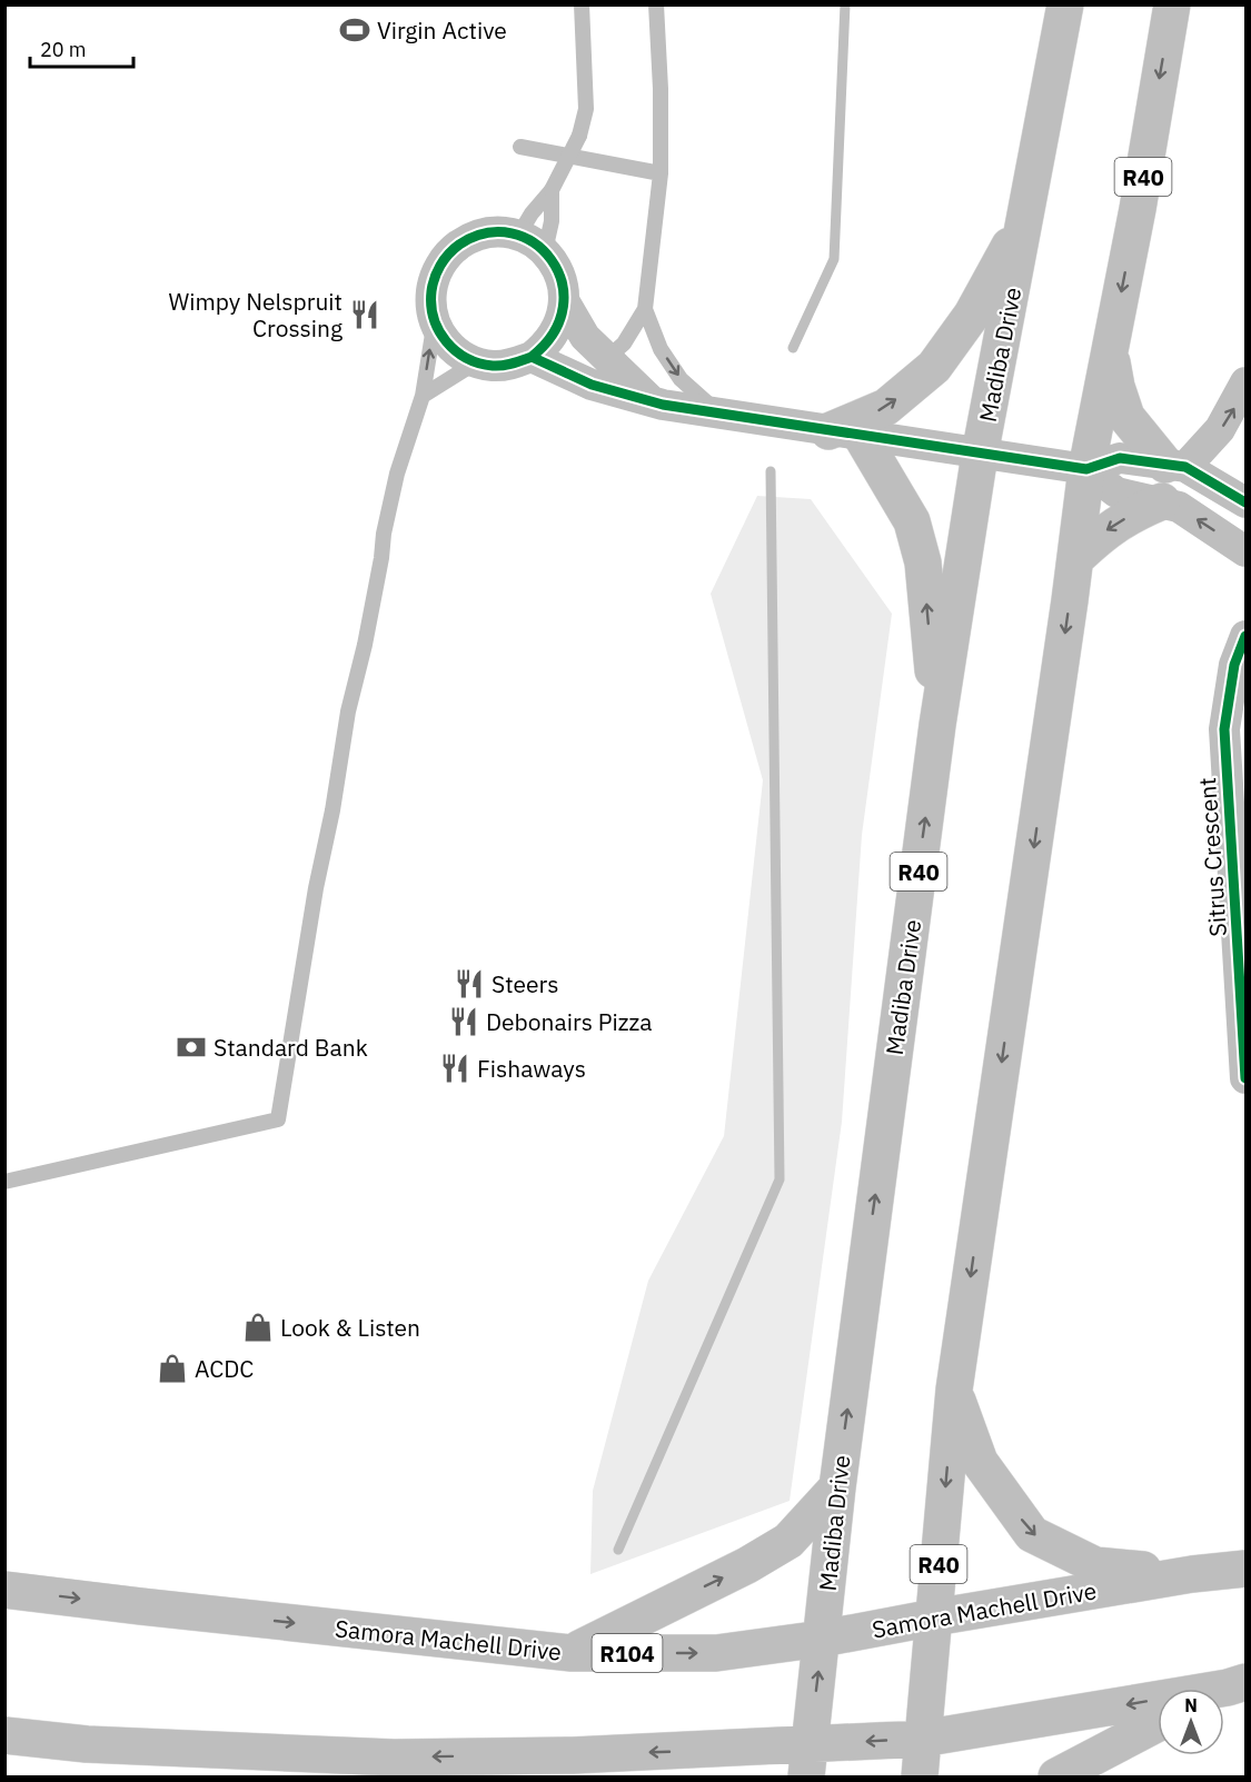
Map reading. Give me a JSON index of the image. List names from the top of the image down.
{
  "streets": {
    "main road": [
      "R40",
      "Madiba Drive",
      "Samora Machell Drive",
      "R104"
    ],
    "street": ["Sitrus Crescent"]
  },
  "crossings": [
    ["R40", "Samora Machell Drive"],
    ["Madiba Drive", "Samora Machell Drive"]
  ],
  "places": {
    "sports": ["Virgin Active"],
    "restaurant": [
      "Wimpy Nelspruit Crossing",
      "Steers",
      "Debonairs Pizza",
      "Fishaways"
    ],
    "bank": ["Standard Bank"],
    "shop": ["Look & Listen", "ACDC"]
  },
  "scale_bar": "20 m",
  "north": "top"
}
